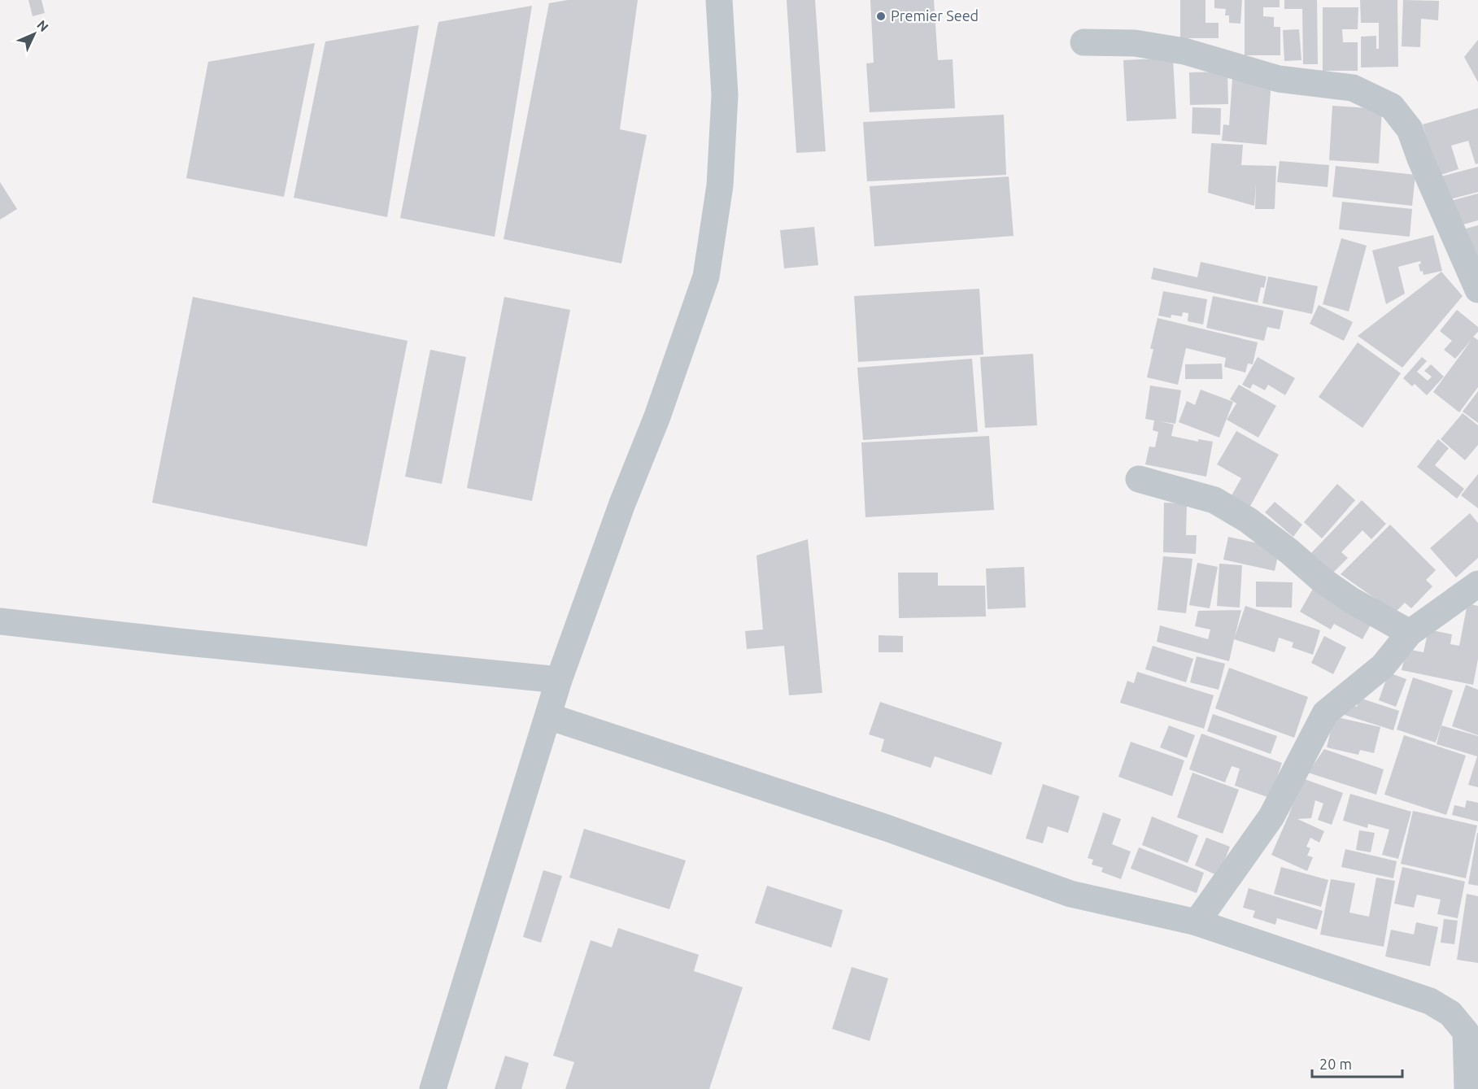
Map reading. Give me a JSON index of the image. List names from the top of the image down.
{
  "places": ["Premier Seed"],
  "scale_bar": "20 m",
  "north": "top right"
}
